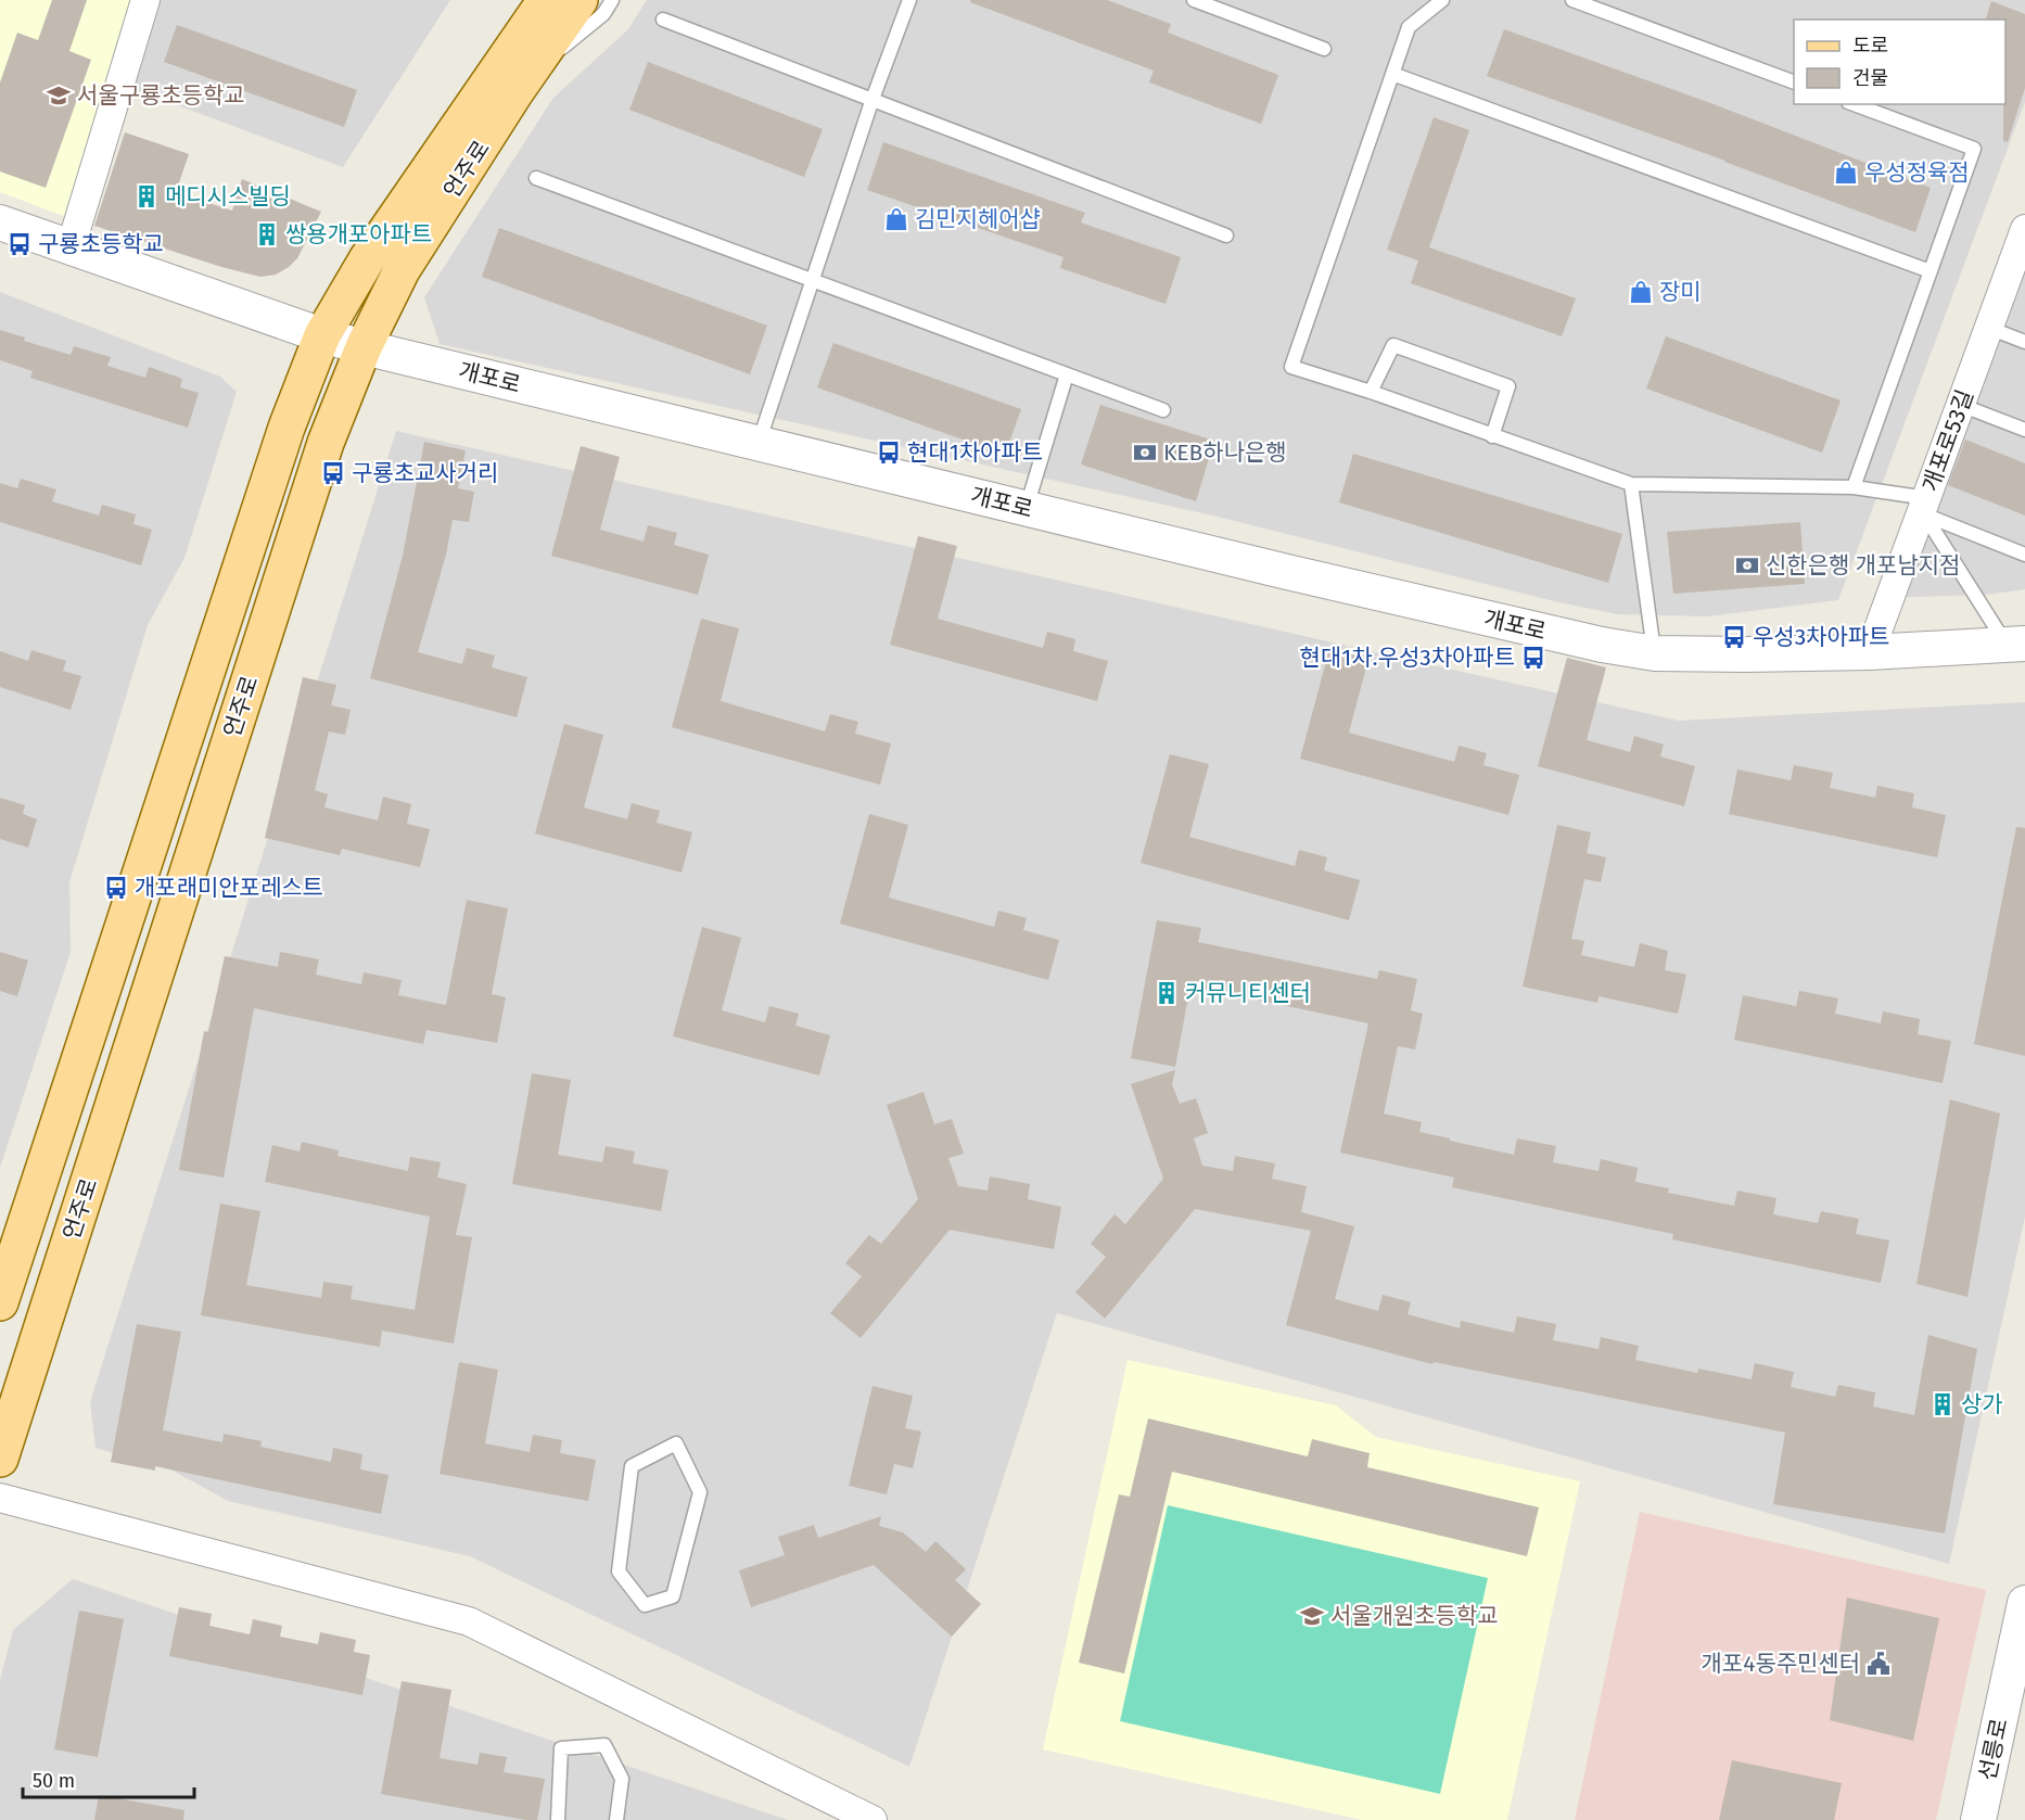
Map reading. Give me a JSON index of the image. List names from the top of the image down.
{
  "streets": {
    "main road": ["언주로"],
    "street": ["개포로", "개포로53길", "선릉로"]
  },
  "crossings": [
    ["언주로", "개포로"],
    ["개포로", "개포로53길"]
  ],
  "places": {
    "school or university": ["서울구룡초등학교", "서울개원초등학교"],
    "shop": ["우성정육점", "김민지헤어샵", "장미"],
    "building": [
      "메디시스빌딩",
      "쌍용개포아파트",
      "커뮤니티센터",
      "상가"
    ],
    "bus stop": [
      "구룡초등학교",
      "현대1차아파트",
      "구룡초교사거리",
      "우성3차아파트",
      "현대1차.우성3차아파트",
      "개포래미안포레스트"
    ],
    "bank": ["KEB하나은행", "신한은행 개포남지점"],
    "public building": ["개포4동주민센터"]
  },
  "legend": ["도로", "건물"],
  "scale_bar": "50 m"
}
